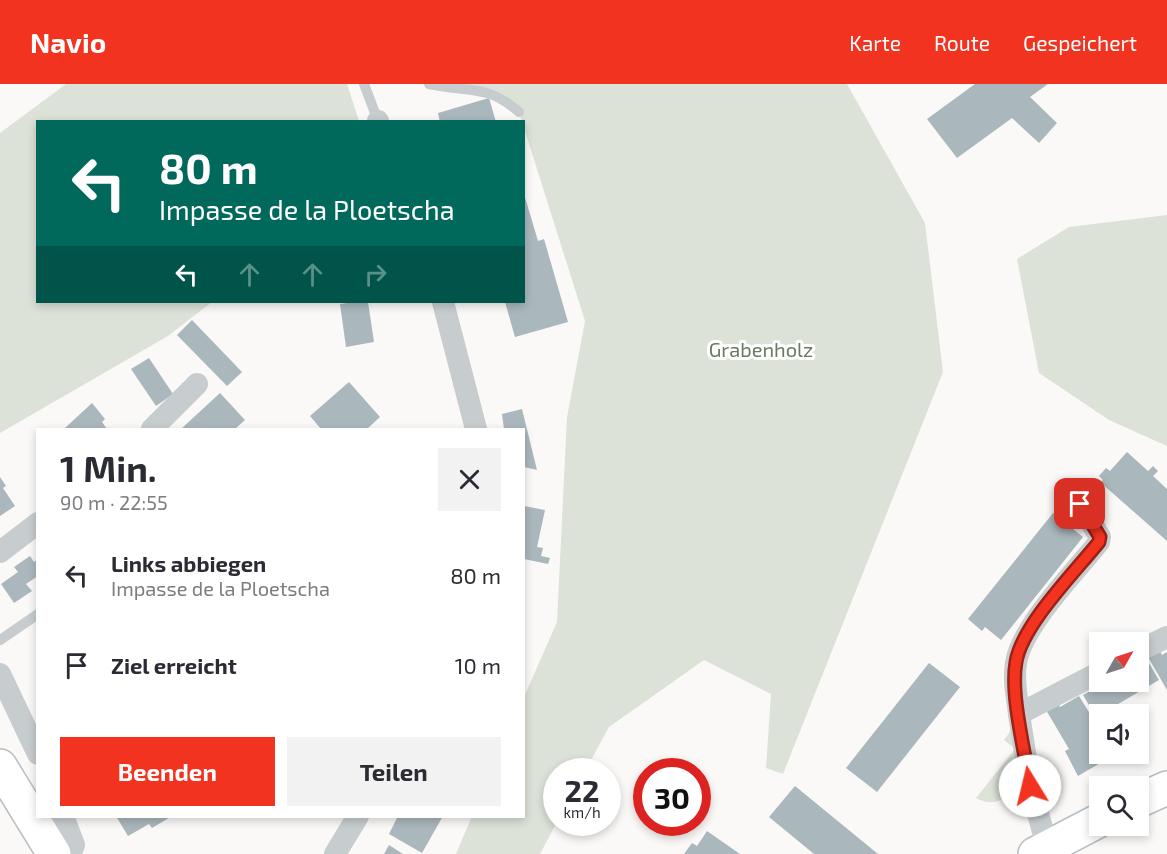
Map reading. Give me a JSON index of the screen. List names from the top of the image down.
{
  "parks": ["Grabenholz"],
  "north": "top right",
  "page": {
    "header": "Navio",
    "nav": ["Karte", "Route", "Gespeichert"],
    "turn": ["80 m", "Impasse de la Ploetscha"],
    "heading": ["1 Min.", "90 m · 22:55"],
    "list": [
      {
        "name": "Links abbiegen",
        "note": "Impasse de la Ploetscha",
        "value": "80 m"
      },
      {
        "name": "Ziel erreicht",
        "value": "10 m"
      }
    ],
    "buttons": ["Beenden", "Teilen"],
    "speed": "22 km/h",
    "limit": "30"
  }
}
